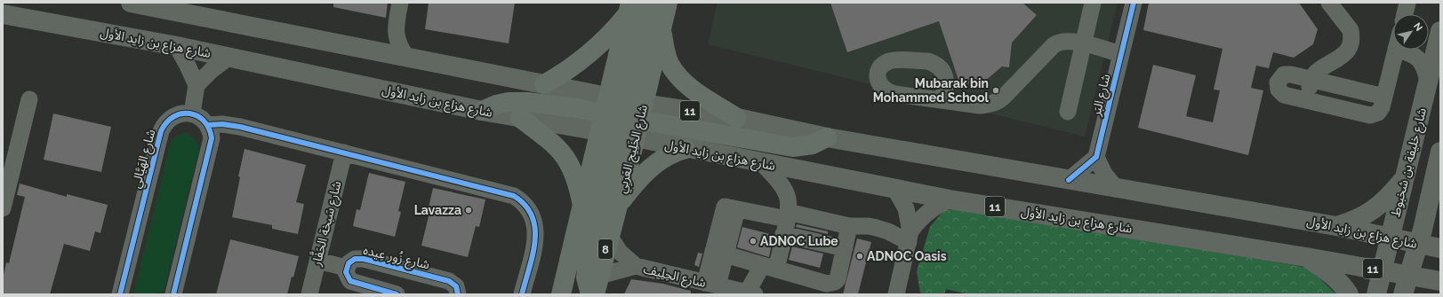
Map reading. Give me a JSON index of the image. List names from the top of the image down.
{
  "streets": {
    "highway": ["شارع الخَلِيج العَربِي", "8"],
    "main road": ["شارع هزاع بن زايد الأول", "11", "شارع خليفة بن شخبوط"],
    "street": [
      "شارع البَر",
      "شارع الهَيَّالي",
      "شارع سَبخة الحَفَّار",
      "شارع زُور عِيده",
      "شارع الحِلِيف"
    ]
  },
  "crossings": [
    ["شارع هزاع بن زايد الأول", "شارع الخَلِيج العَربِي"],
    ["شارع هزاع بن زايد الأول", "شارع خليفة بن شخبوط"],
    ["شارع الخَلِيج العَربِي", "شارع الحِلِيف"],
    ["شارع سَبخة الحَفَّار", "شارع زُور عِيده"]
  ],
  "places": [
    "Mubarak bin Mohammed School",
    "Lavazza",
    "ADNOC Lube",
    "ADNOC Oasis"
  ],
  "north": "top right"
}
